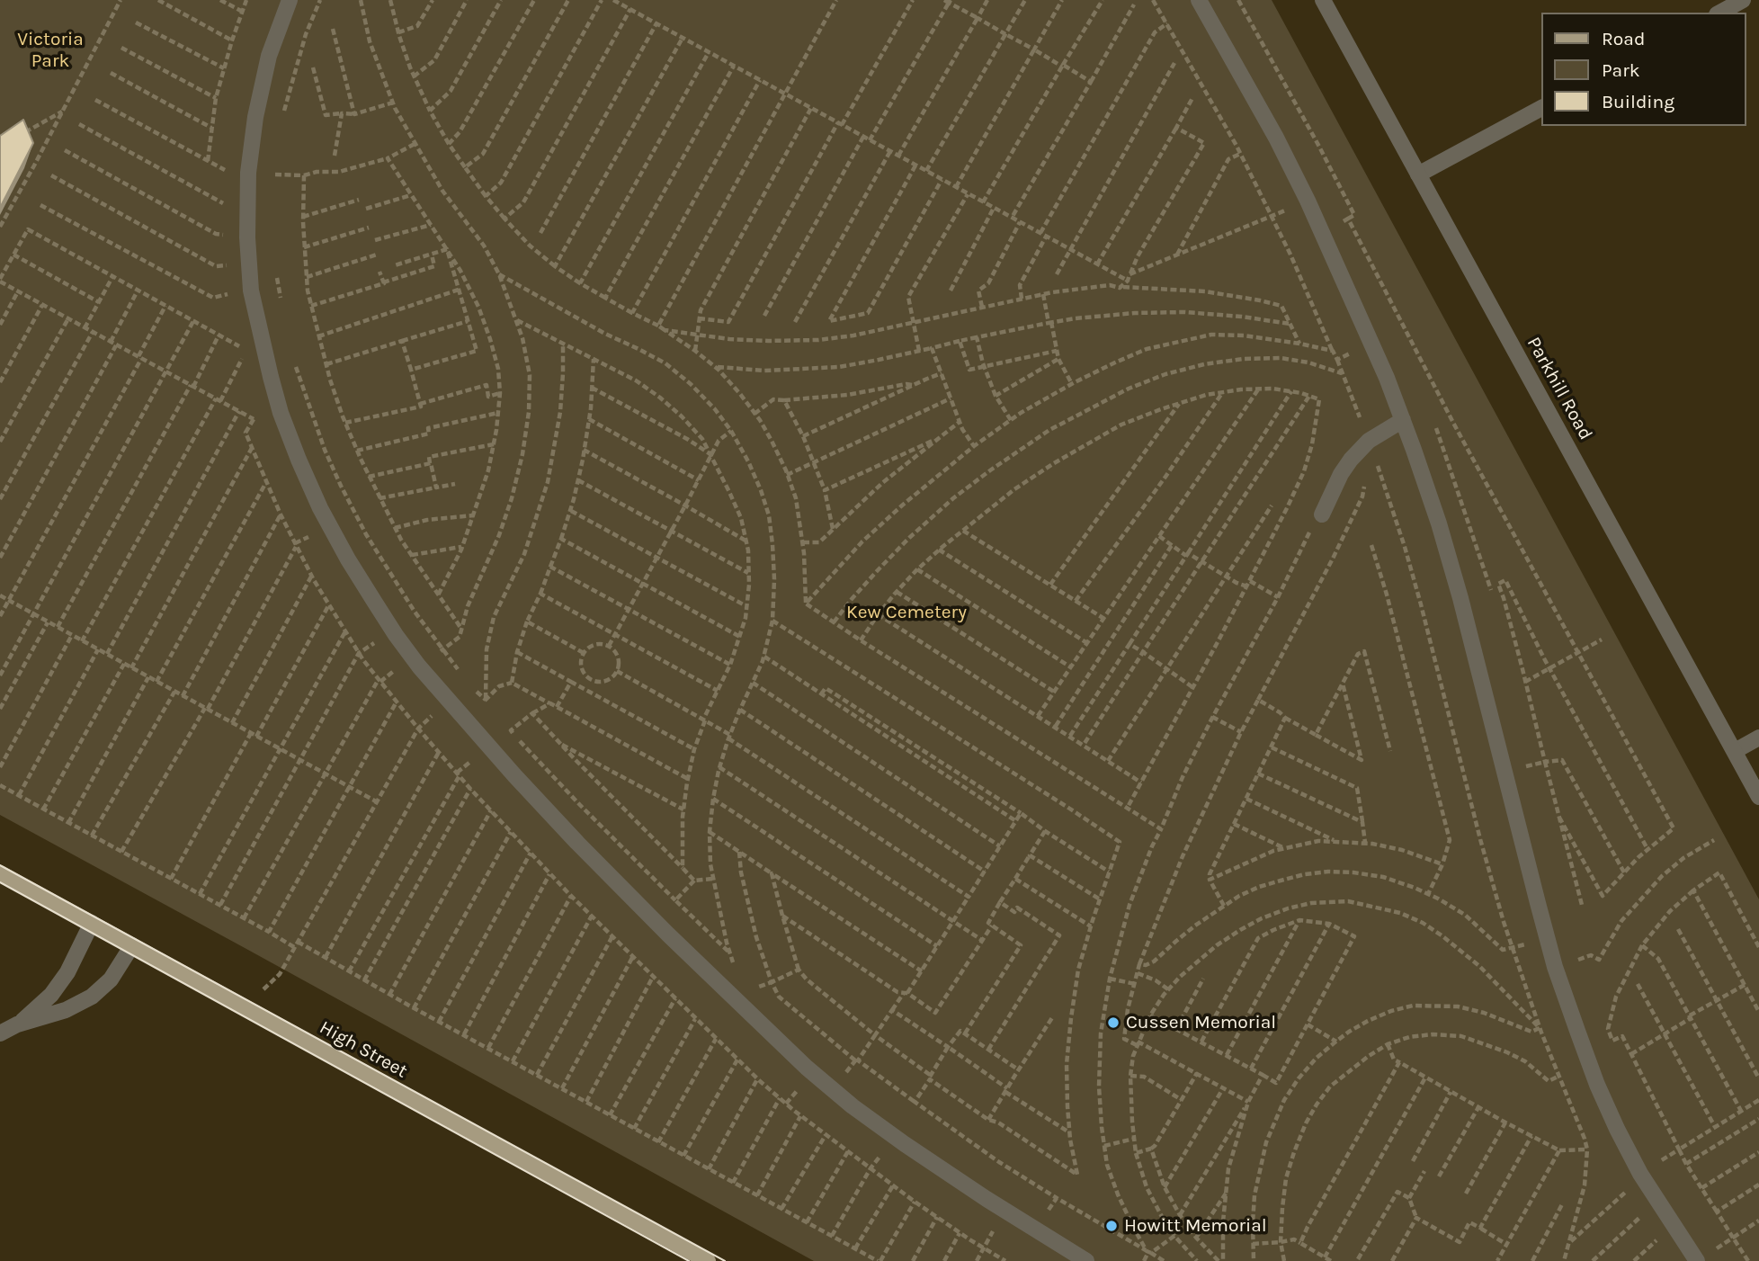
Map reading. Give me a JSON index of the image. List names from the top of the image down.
{
  "streets": {
    "main road": ["High Street"],
    "street": ["Parkhill Road"]
  },
  "parks": ["Victoria Park", "Kew Cemetery"],
  "places": ["Cussen Memorial", "Howitt Memorial"],
  "legend": ["Road", "Park", "Building"]
}
